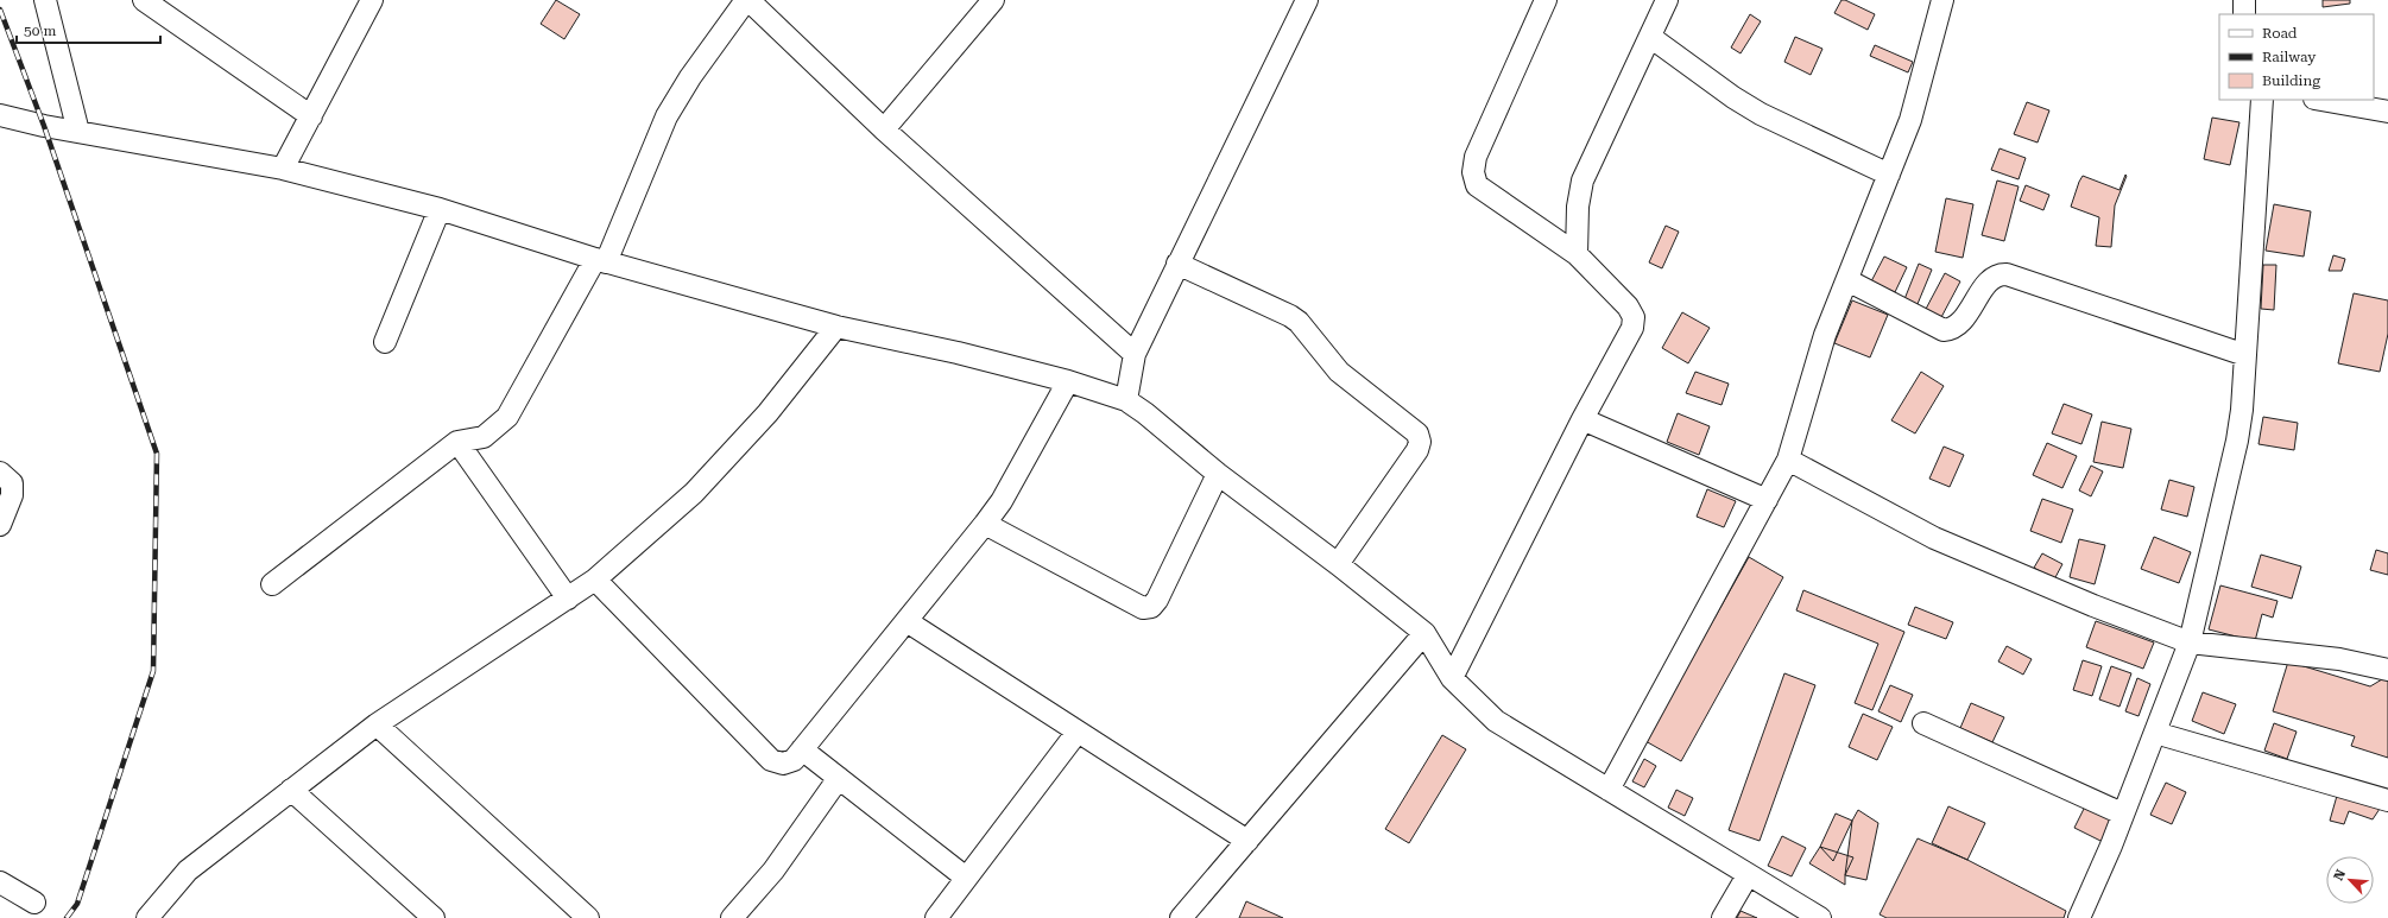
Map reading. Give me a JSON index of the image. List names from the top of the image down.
{
  "legend": ["Road", "Railway", "Building"],
  "scale_bar": "50 m",
  "north": "top left"
}
